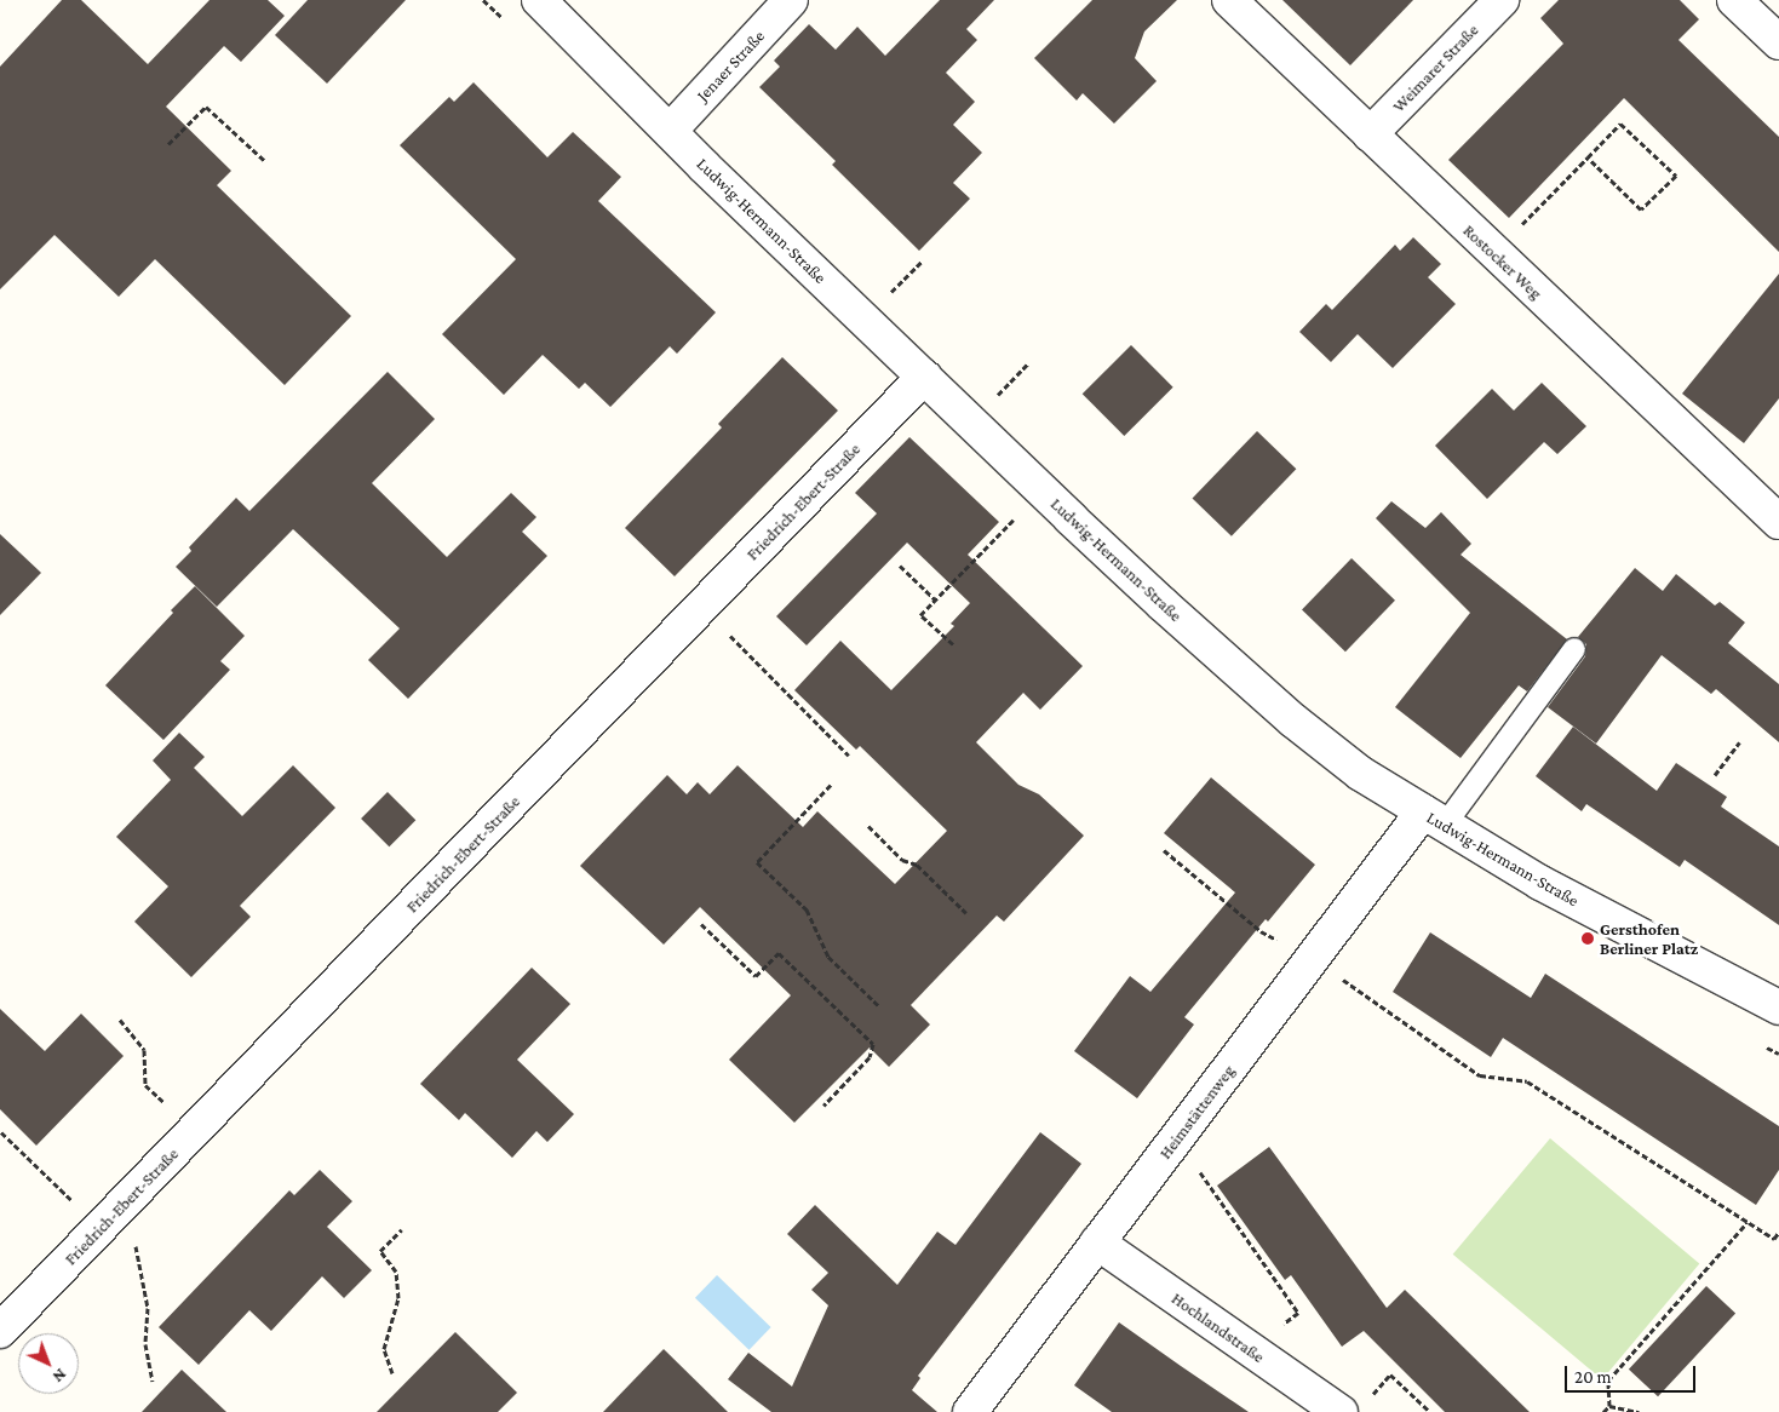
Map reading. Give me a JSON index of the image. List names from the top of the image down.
{
  "streets": {
    "street": [
      "Jenaer Straße",
      "Weimarer Straße",
      "Ludwig-Hermann-Straße",
      "Rostocker Weg",
      "Friedrich-Ebert-Straße",
      "Heimstättenweg",
      "Hochlandstraße"
    ]
  },
  "crossings": [
    ["Jenaer Straße", "Ludwig-Hermann-Straße"],
    ["Weimarer Straße", "Rostocker Weg"],
    ["Ludwig-Hermann-Straße", "Friedrich-Ebert-Straße"],
    ["Ludwig-Hermann-Straße", "Heimstättenweg"],
    ["Heimstättenweg", "Hochlandstraße"]
  ],
  "places": ["Gersthofen Berliner Platz"],
  "scale_bar": "20 m",
  "north": "bottom right"
}
